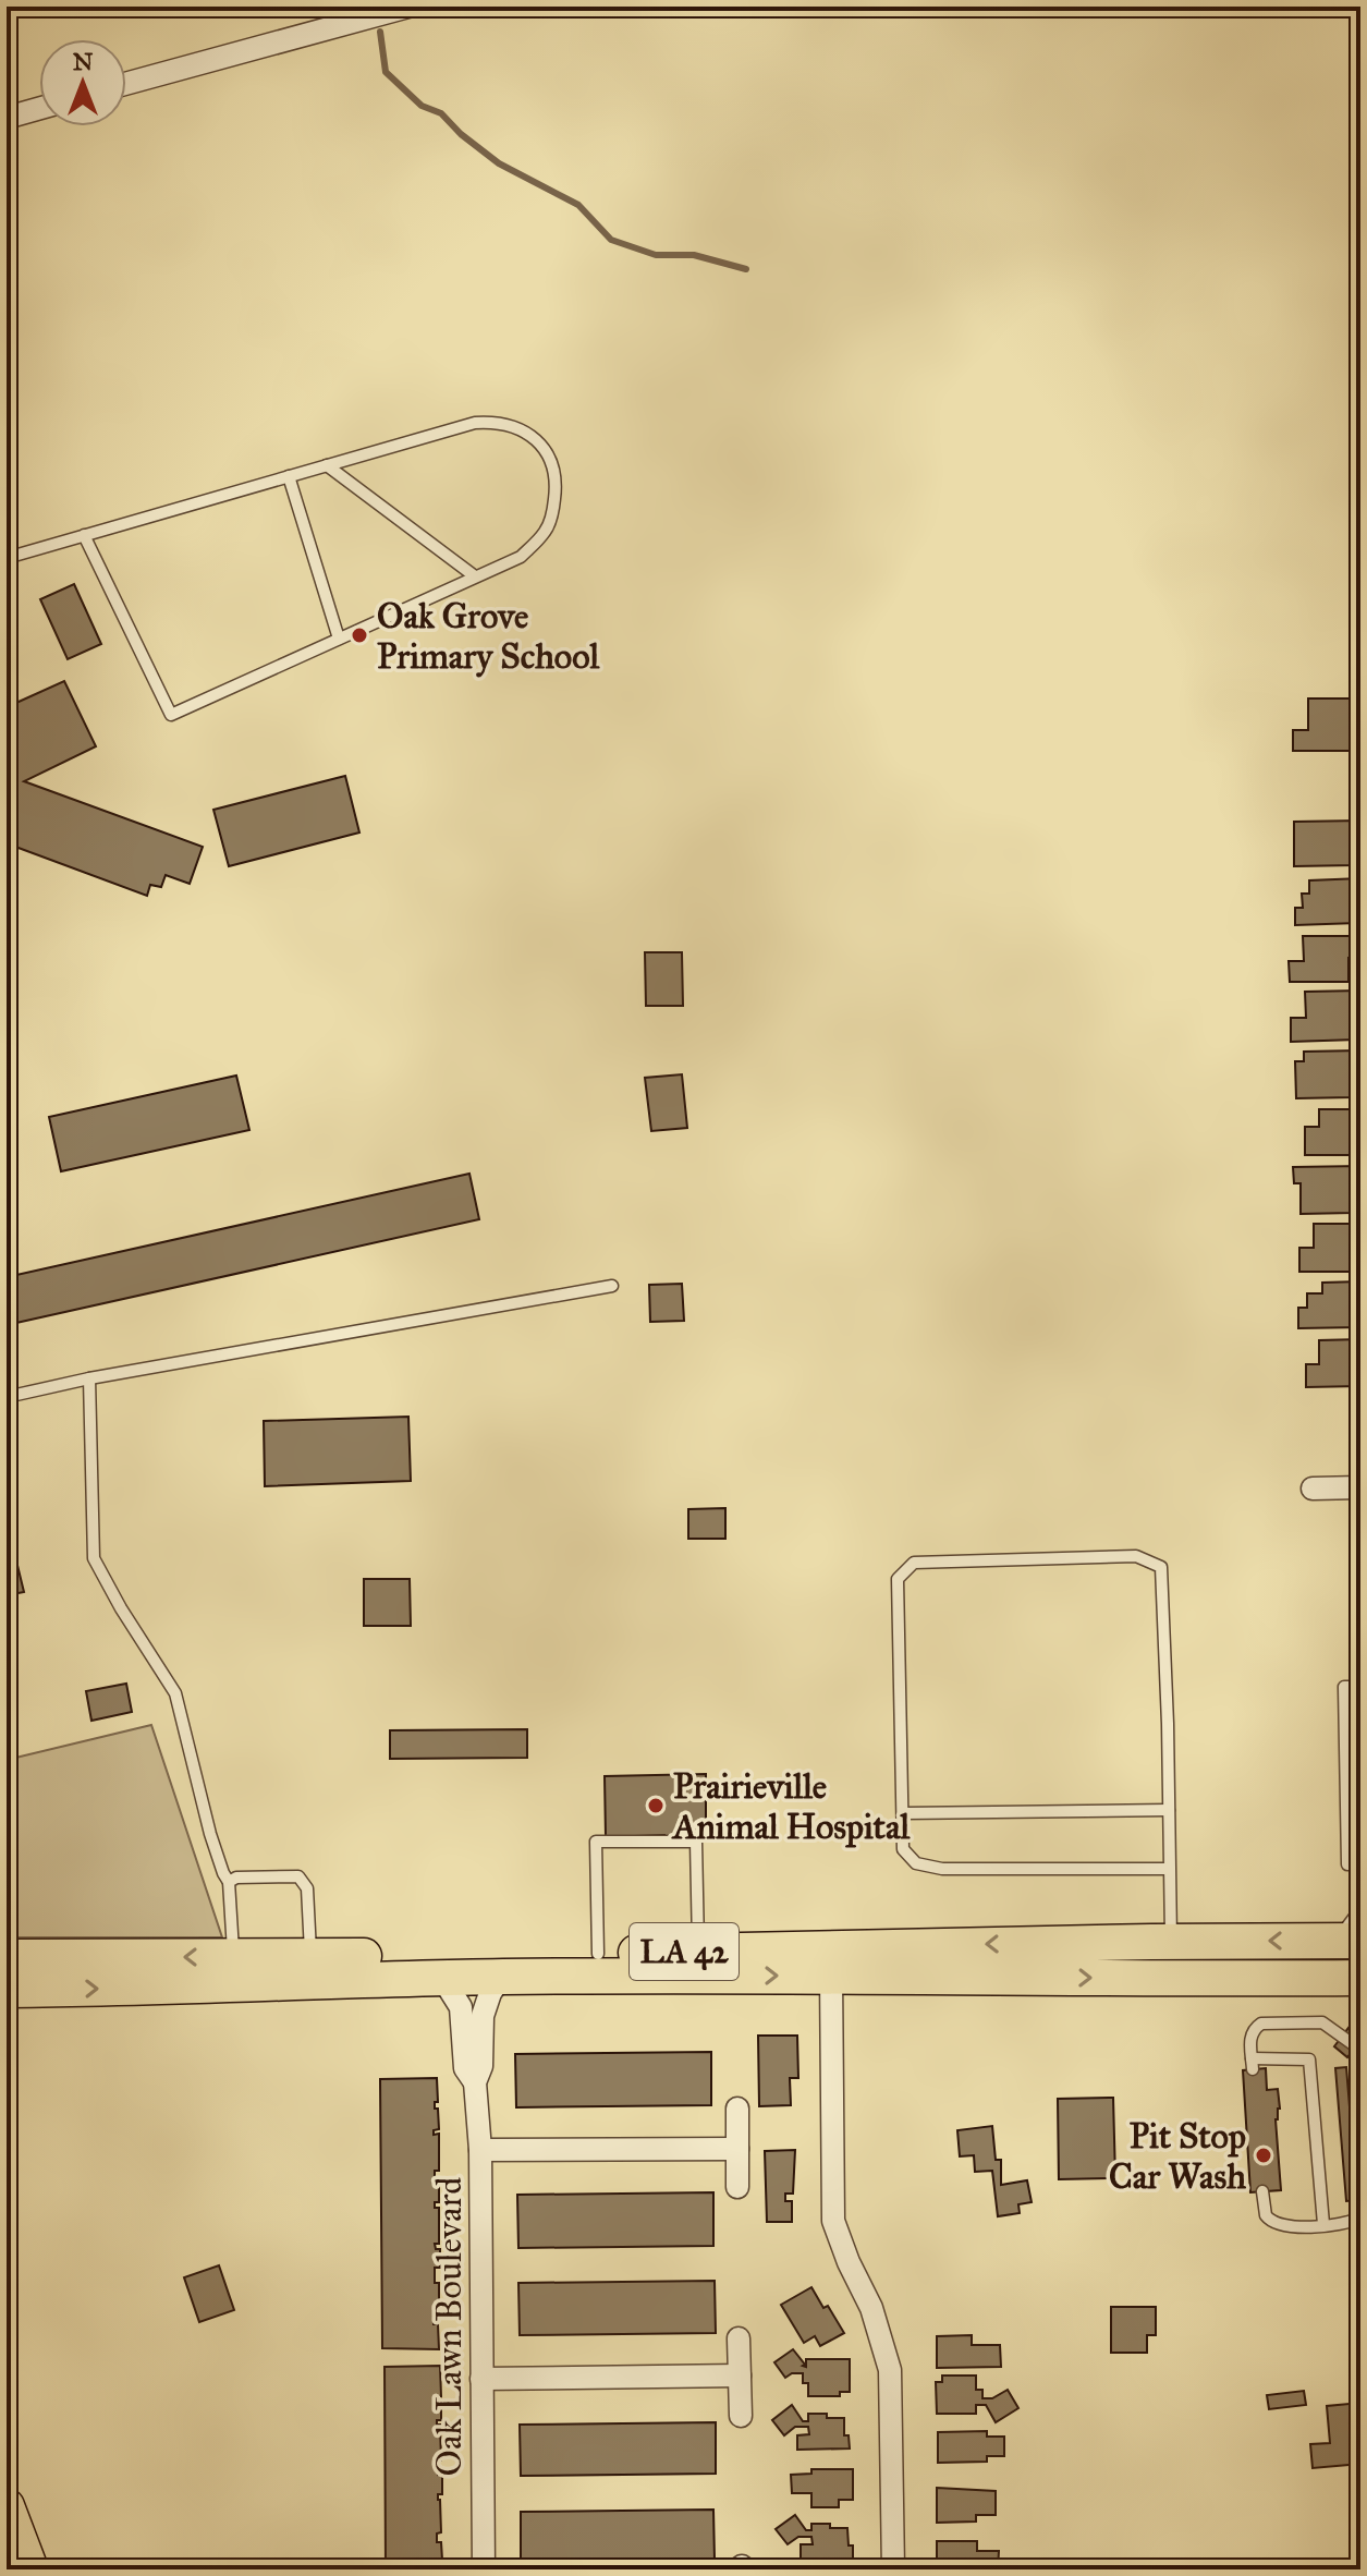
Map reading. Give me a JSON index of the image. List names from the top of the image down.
{
  "streets": {
    "main road": ["LA 42"],
    "street": ["Oak Lawn Boulevard"]
  },
  "crossings": [
    ["LA 42", "Oak Lawn Boulevard"]
  ],
  "places": ["Oak Grove Primary School", "Prairieville Animal Hospital", "Pit Stop Car Wash"],
  "north": "top"
}
